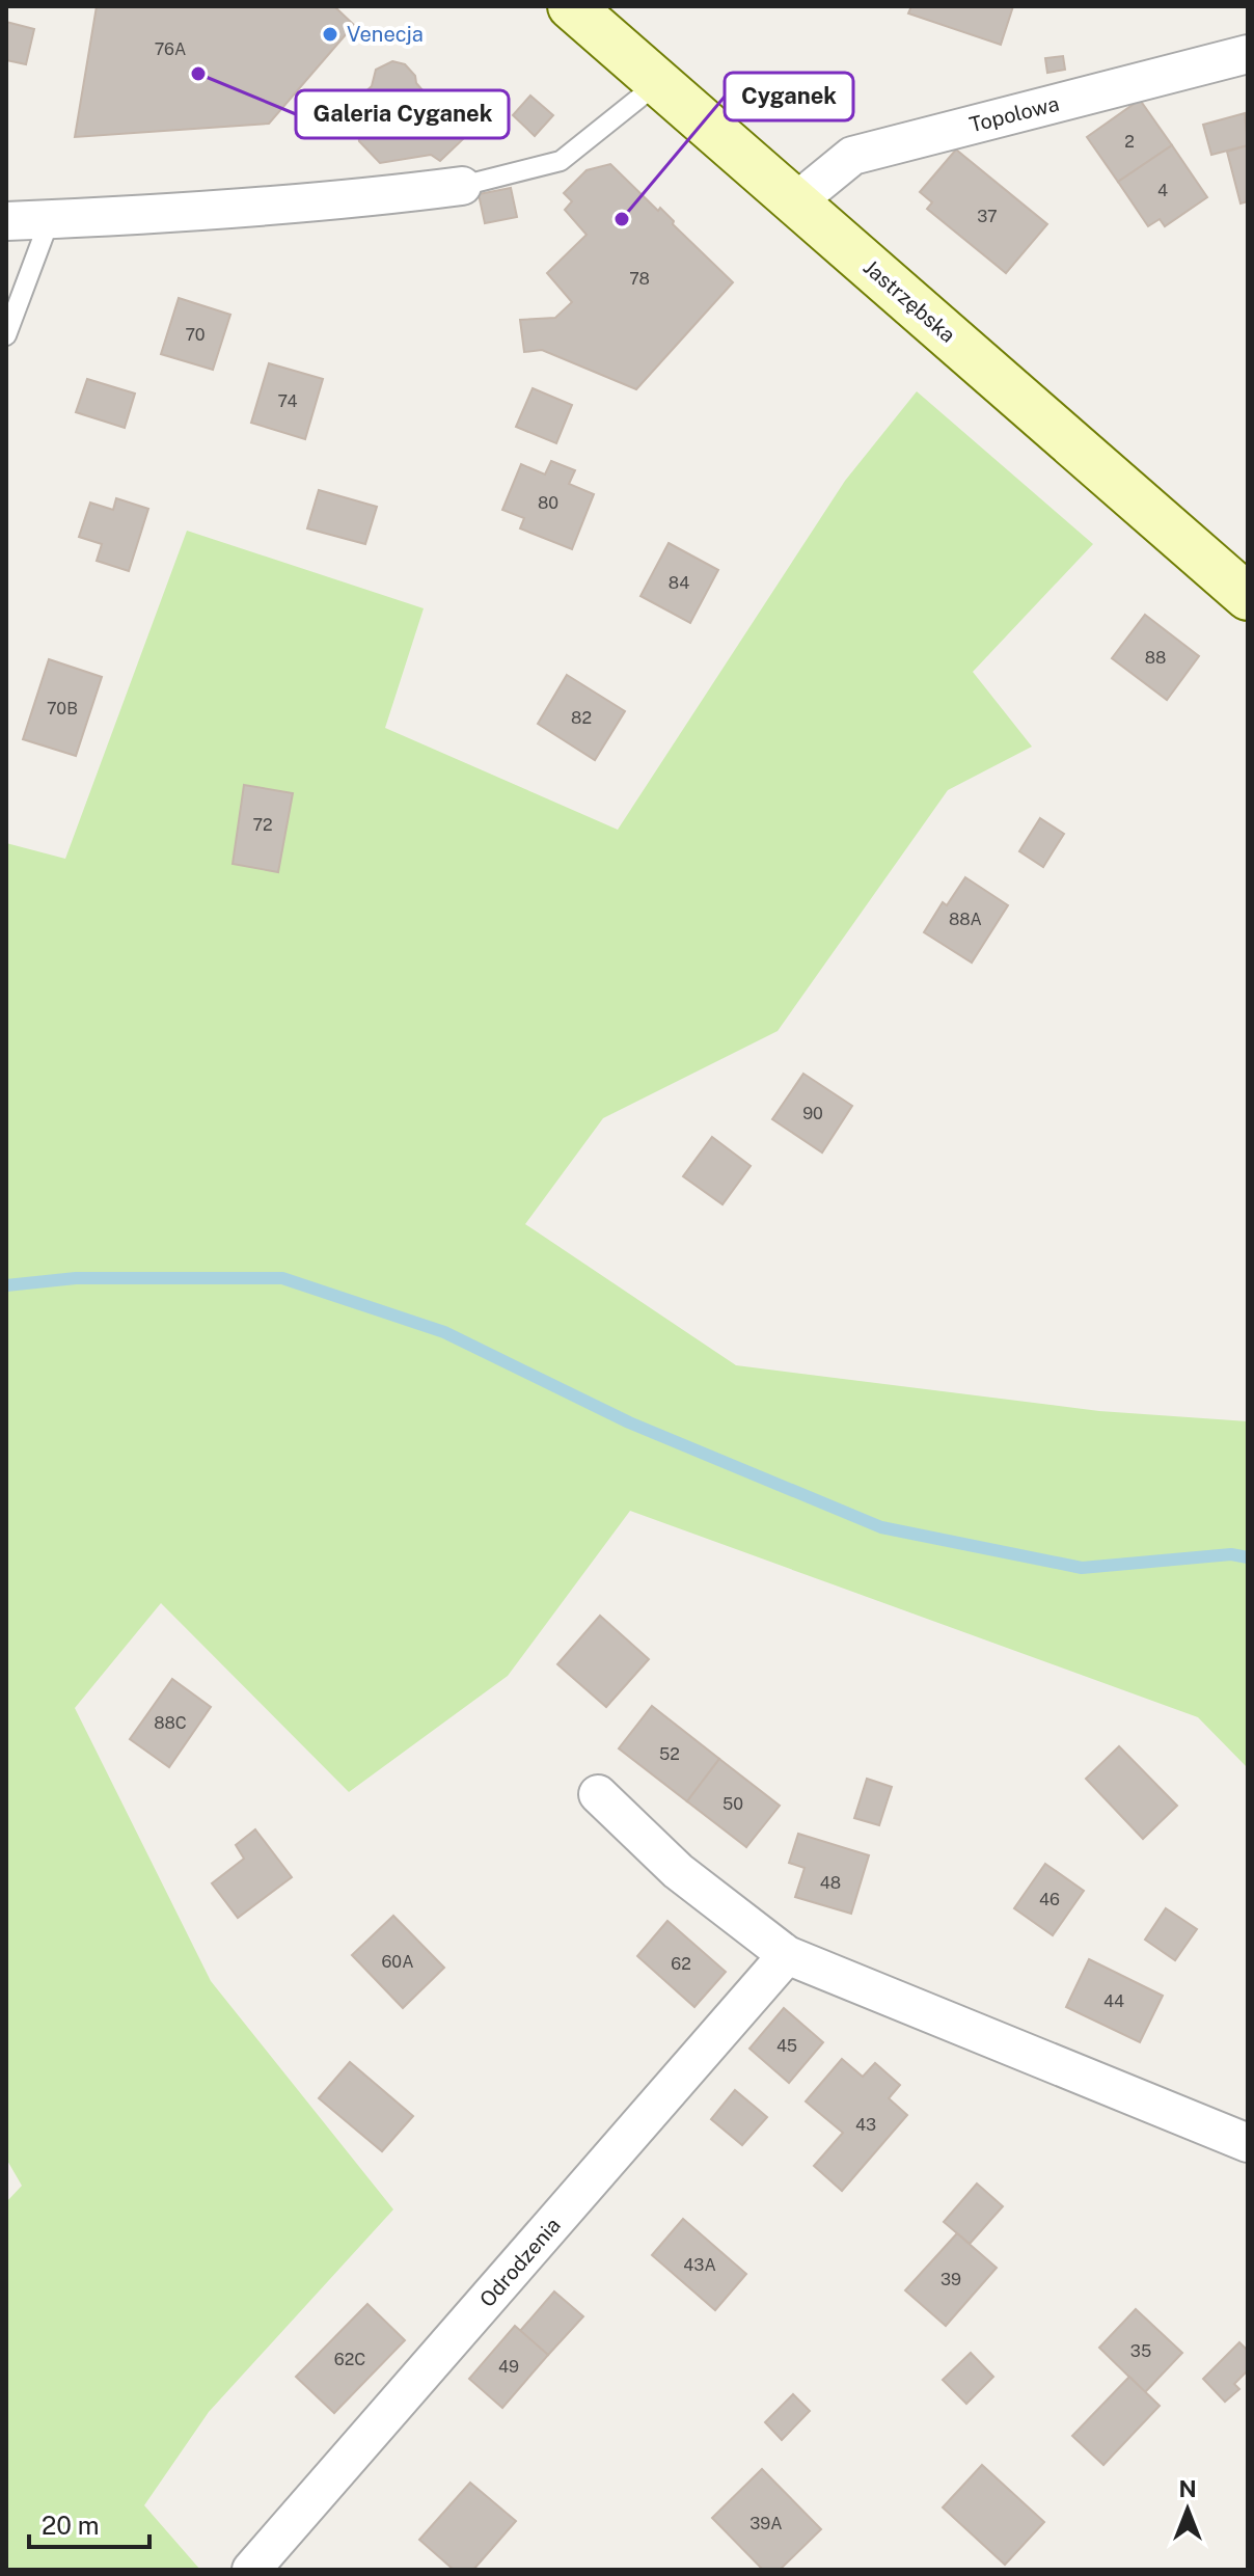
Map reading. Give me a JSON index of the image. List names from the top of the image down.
{
  "streets": {
    "main road": ["Jastrzębska"],
    "street": ["Topolowa", "Odrodzenia"]
  },
  "crossings": [
    ["Topolowa", "Jastrzębska"]
  ],
  "places": ["Venecja", "Galeria Cyganek", "Cyganek"],
  "house_numbers": [
    "76A",
    "2",
    "4",
    "37",
    "78",
    "70",
    "74",
    "80",
    "84",
    "88",
    "70B",
    "82",
    "72",
    "88A",
    "90",
    "88C",
    "52",
    "50",
    "48",
    "46",
    "60A",
    "62",
    "44",
    "45",
    "43",
    "43A",
    "39",
    "35",
    "62C",
    "49",
    "39A"
  ],
  "scale_bar": "20 m",
  "north": "top"
}
